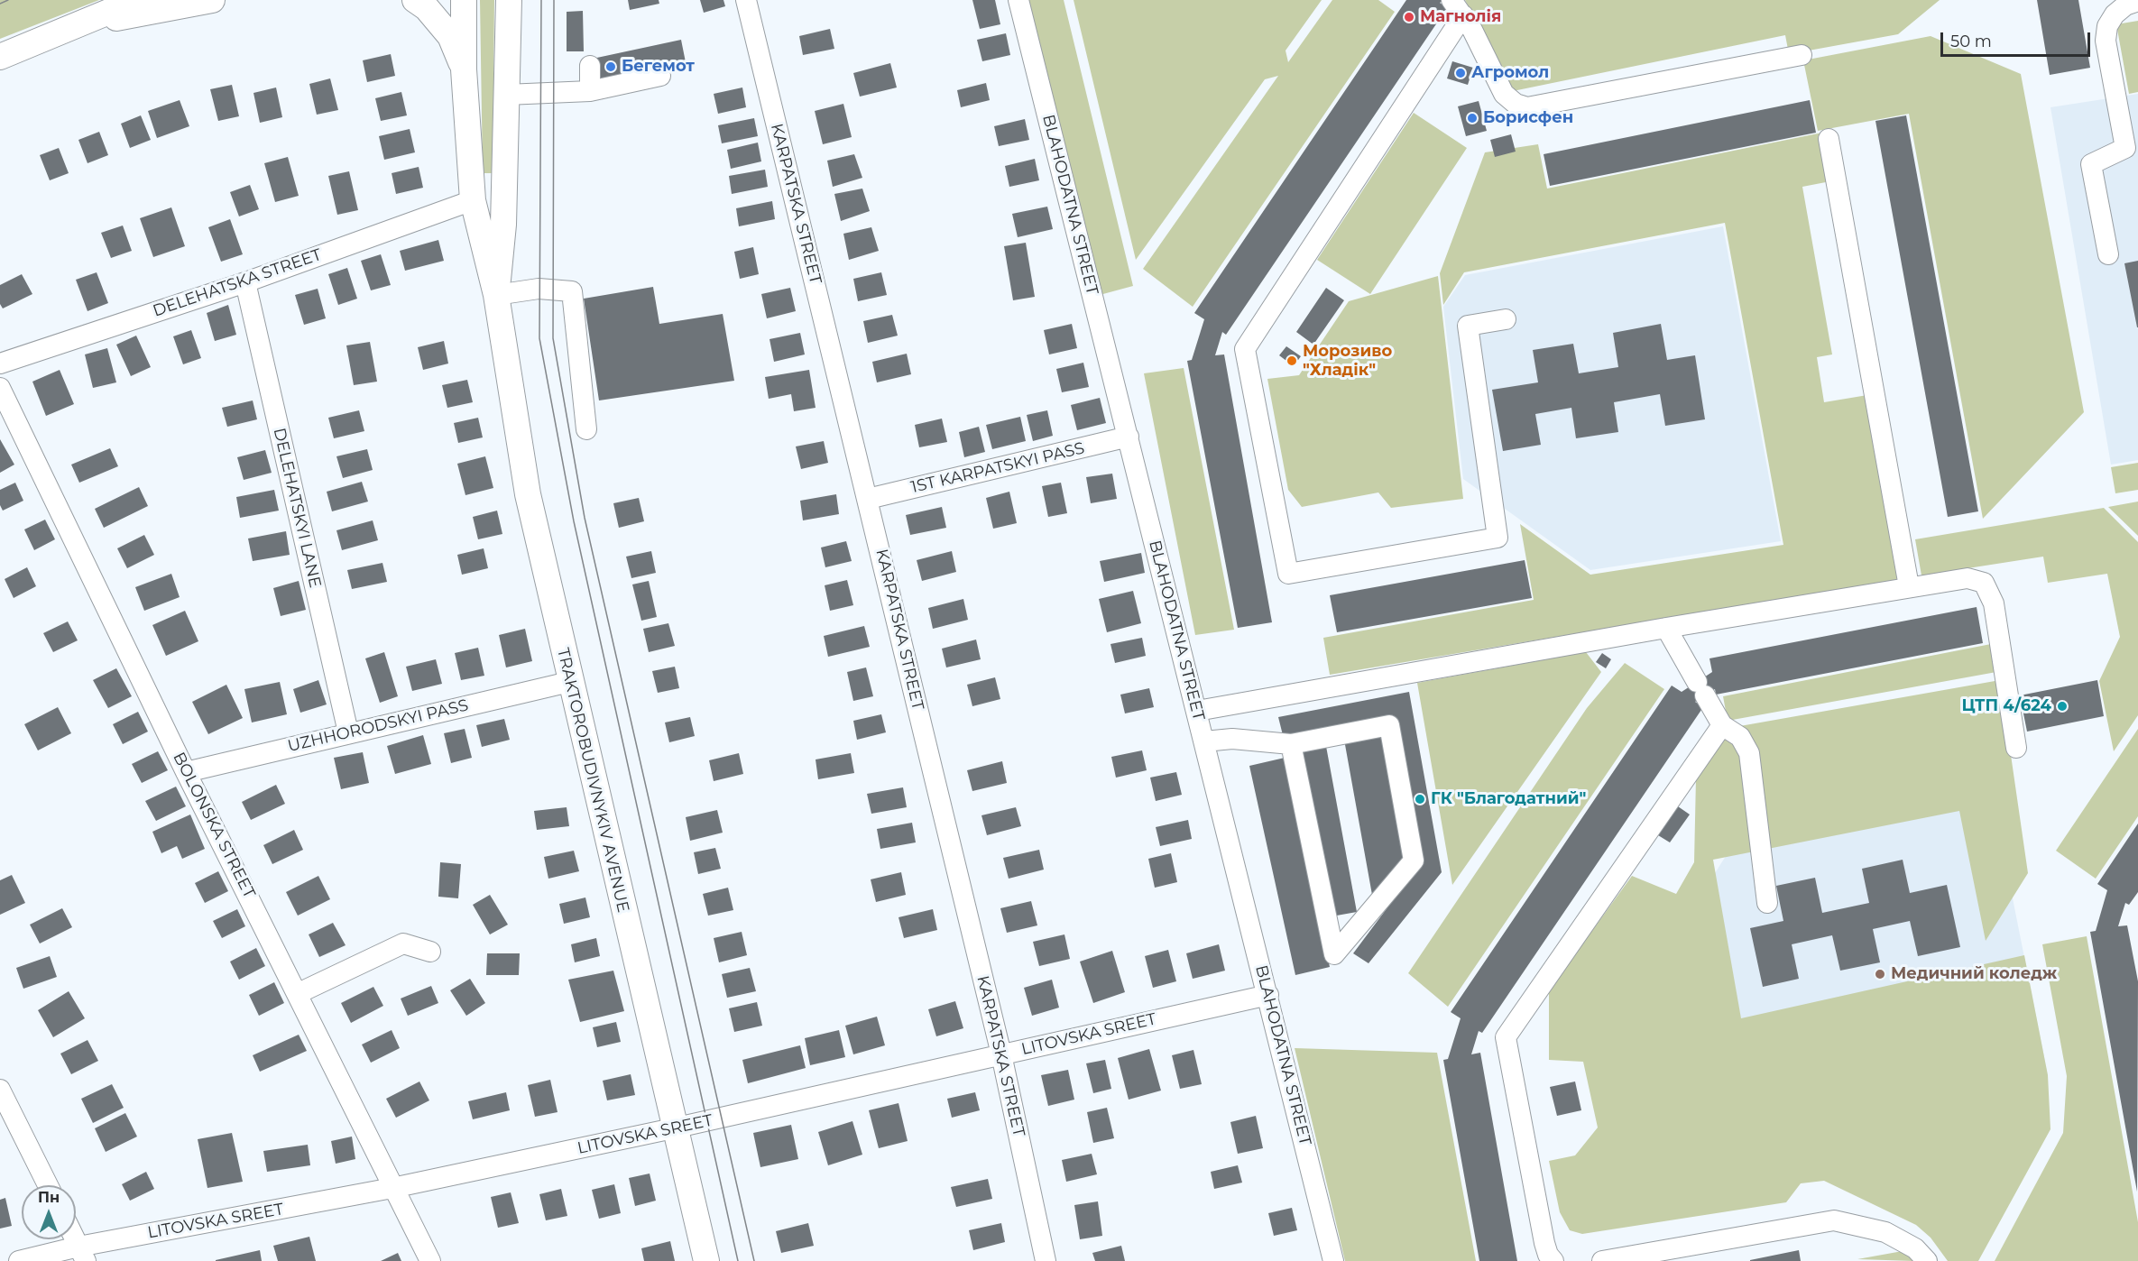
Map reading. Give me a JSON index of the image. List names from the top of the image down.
{
  "streets": {
    "main road": ["TRAKTOROBUDIVNYKIV AVENUE"],
    "street": [
      "KARPATSKA STREET",
      "BLAHODATNA STREET",
      "DELEHATSKA STREET",
      "1ST KARPATSKYI PASS",
      "DELEHATSKYI LANE",
      "UZHHORODSKYI PASS",
      "BOLONSKA STREET",
      "LITOVSKA SREET"
    ]
  },
  "crossings": [
    ["KARPATSKA STREET", "1ST KARPATSKYI PASS"],
    ["KARPATSKA STREET", "LITOVSKA SREET"],
    ["BLAHODATNA STREET", "1ST KARPATSKYI PASS"],
    ["BLAHODATNA STREET", "LITOVSKA SREET"],
    ["DELEHATSKA STREET", "DELEHATSKYI LANE"],
    ["DELEHATSKA STREET", "TRAKTOROBUDIVNYKIV AVENUE"],
    ["DELEHATSKYI LANE", "UZHHORODSKYI PASS"],
    ["UZHHORODSKYI PASS", "TRAKTOROBUDIVNYKIV AVENUE"],
    ["UZHHORODSKYI PASS", "BOLONSKA STREET"],
    ["TRAKTOROBUDIVNYKIV AVENUE", "LITOVSKA SREET"],
    ["BOLONSKA STREET", "LITOVSKA SREET"]
  ],
  "places": [
    "Магнолія",
    "Бегемот",
    "Агромол",
    "Борисфен",
    "Морозиво \"Хладік\"",
    "ЦТП 4/624",
    "ГК \"Благодатний\"",
    "Медичний коледж"
  ],
  "scale_bar": "50 m",
  "north": "top"
}
